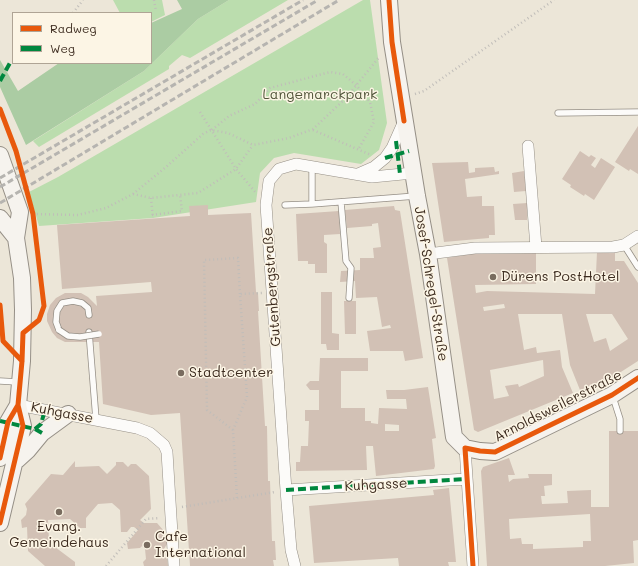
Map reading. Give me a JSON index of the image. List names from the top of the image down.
{
  "streets": {
    "street": [
      "Josef-Schregel-Straße",
      "Gutenbergstraße",
      "Arnoldsweilerstraße",
      "Kuhgasse"
    ]
  },
  "crossings": [
    ["Josef-Schregel-Straße", "Gutenbergstraße"],
    ["Josef-Schregel-Straße", "Arnoldsweilerstraße"],
    ["Gutenbergstraße", "Kuhgasse"]
  ],
  "parks": ["Langemarckpark"],
  "places": [
    "Dürens PostHotel",
    "Stadtcenter",
    "Evang. Gemeindehaus",
    "Cafe International"
  ],
  "legend": ["Radweg", "Weg"]
}
